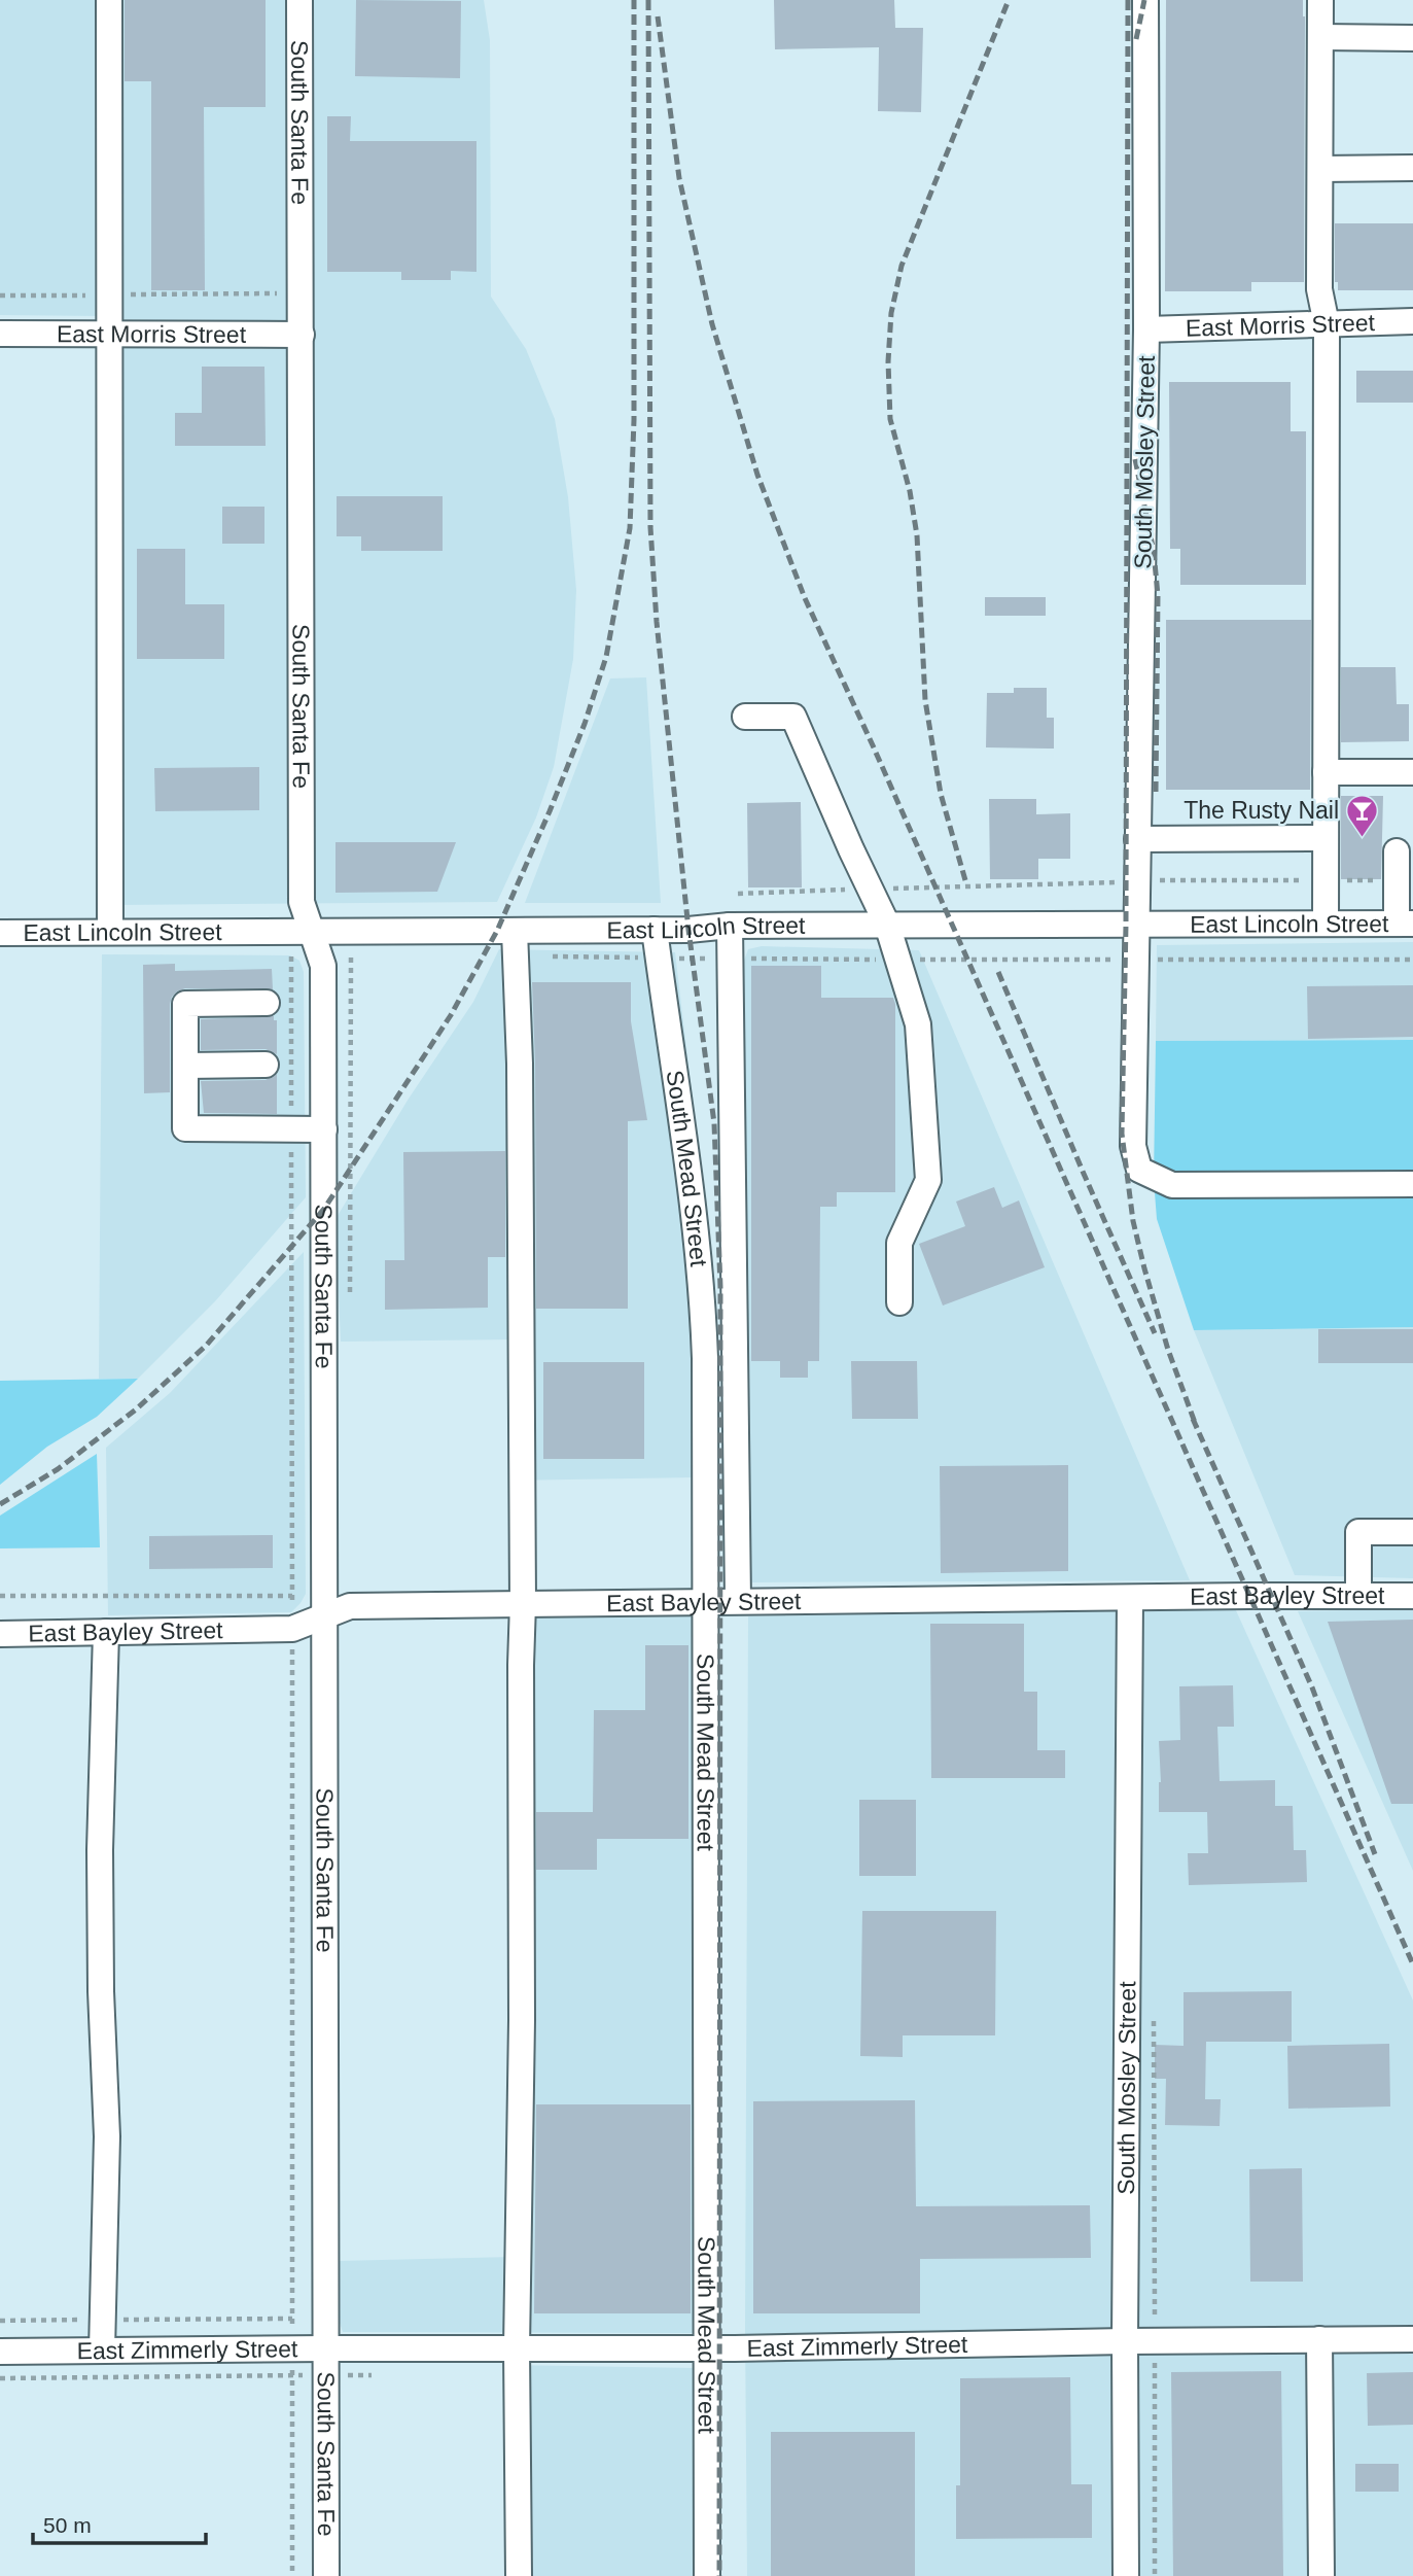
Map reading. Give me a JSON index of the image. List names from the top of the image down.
{
  "streets": {
    "street": [
      "South Santa Fe",
      "East Morris Street",
      "South Mosley Street",
      "East Lincoln Street",
      "South Mead Street",
      "East Bayley Street",
      "East Zimmerly Street"
    ]
  },
  "crossings": [
    ["South Santa Fe", "East Morris Street"],
    ["South Santa Fe", "East Lincoln Street"],
    ["South Santa Fe", "East Bayley Street"],
    ["South Santa Fe", "East Zimmerly Street"],
    ["East Morris Street", "South Mosley Street"],
    ["South Mosley Street", "East Lincoln Street"],
    ["South Mosley Street", "East Bayley Street"],
    ["South Mosley Street", "East Zimmerly Street"],
    ["East Lincoln Street", "South Mead Street"],
    ["South Mead Street", "East Bayley Street"],
    ["South Mead Street", "East Zimmerly Street"]
  ],
  "places": {
    "bar": ["The Rusty Nail"]
  },
  "scale_bar": "50 m"
}
